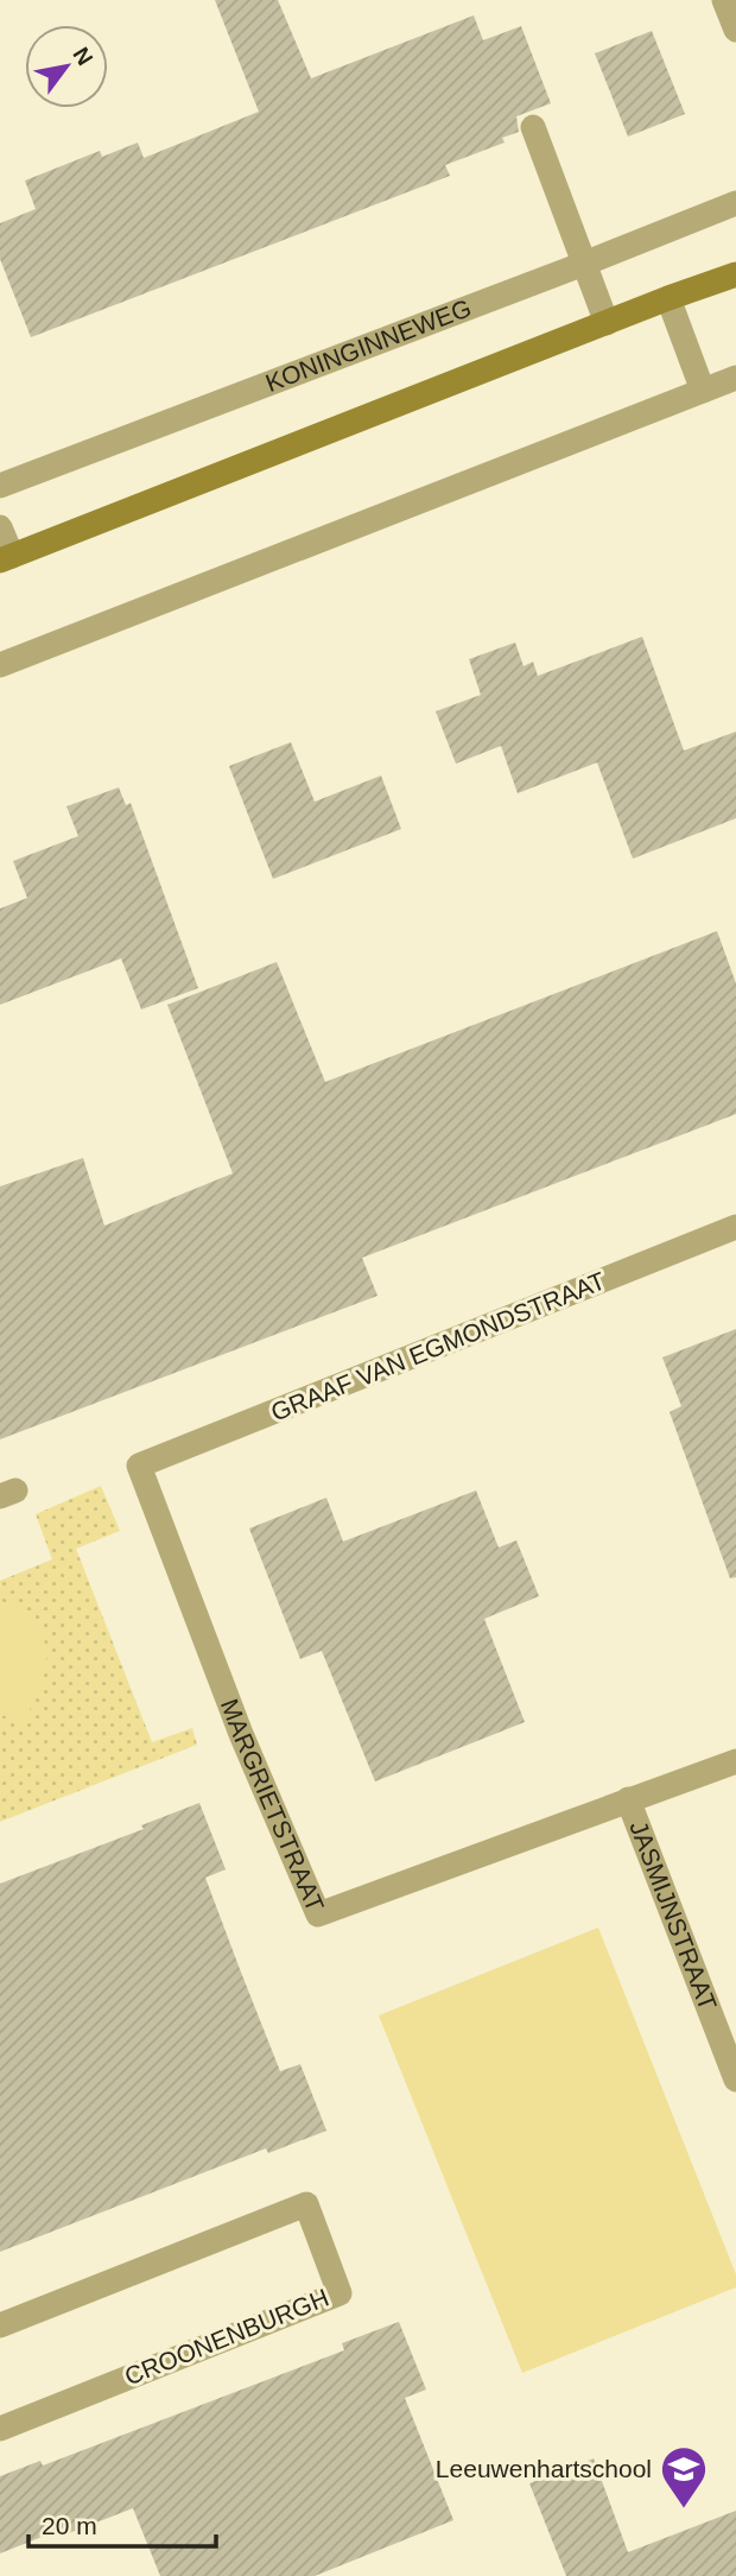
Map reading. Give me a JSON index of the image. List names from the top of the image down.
{
  "streets": {
    "street": [
      "KONINGINNEWEG",
      "GRAAF VAN EGMONDSTRAAT",
      "MARGRIETSTRAAT",
      "JASMIJNSTRAAT",
      "CROONENBURGH"
    ]
  },
  "crossings": [
    ["GRAAF VAN EGMONDSTRAAT", "MARGRIETSTRAAT"],
    ["MARGRIETSTRAAT", "JASMIJNSTRAAT"]
  ],
  "places": {
    "school or university": ["Leeuwenhartschool"]
  },
  "scale_bar": "20 m",
  "north": "top right"
}
